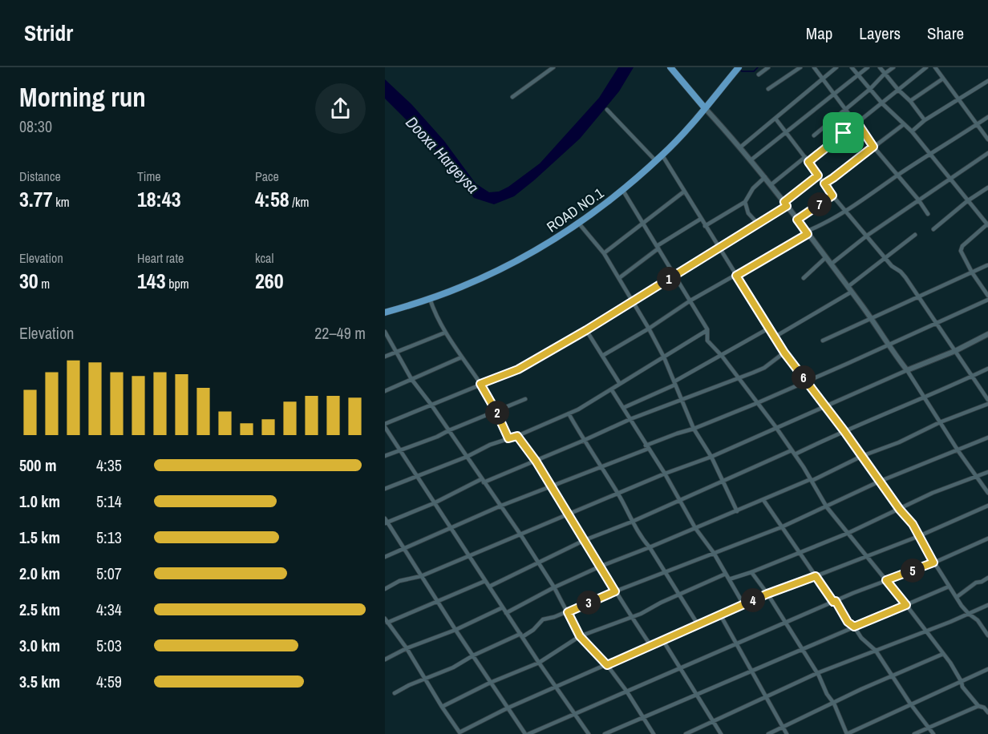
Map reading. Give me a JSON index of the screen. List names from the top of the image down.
{
  "streets": {
    "highway": ["ROAD NO.1"]
  },
  "water": ["Dooxa Hargeysa"],
  "page": {
    "header": "Stridr",
    "nav": ["Map", "Layers", "Share"],
    "heading": ["Morning run", "08:30"],
    "stats": [
      ["Distance", "3.77 km"],
      ["Time", "18:43"],
      ["Pace", "4:58 /km"],
      ["Elevation", "30 m"],
      ["Heart rate", "143 bpm"],
      ["kcal", "260"]
    ],
    "pins": [
      "7",
      "1",
      "6",
      "2",
      "5",
      "4",
      "3"
    ],
    "chart": ["Elevation", "22–49 m"],
    "list": [
      {
        "name": "500 m",
        "note": "4:35"
      },
      {
        "name": "1.0 km",
        "note": "5:14"
      },
      {
        "name": "1.5 km",
        "note": "5:13"
      },
      {
        "name": "2.0 km",
        "note": "5:07"
      },
      {
        "name": "2.5 km",
        "note": "4:34"
      },
      {
        "name": "3.0 km",
        "note": "5:03"
      },
      {
        "name": "3.5 km",
        "note": "4:59"
      }
    ]
  }
}
